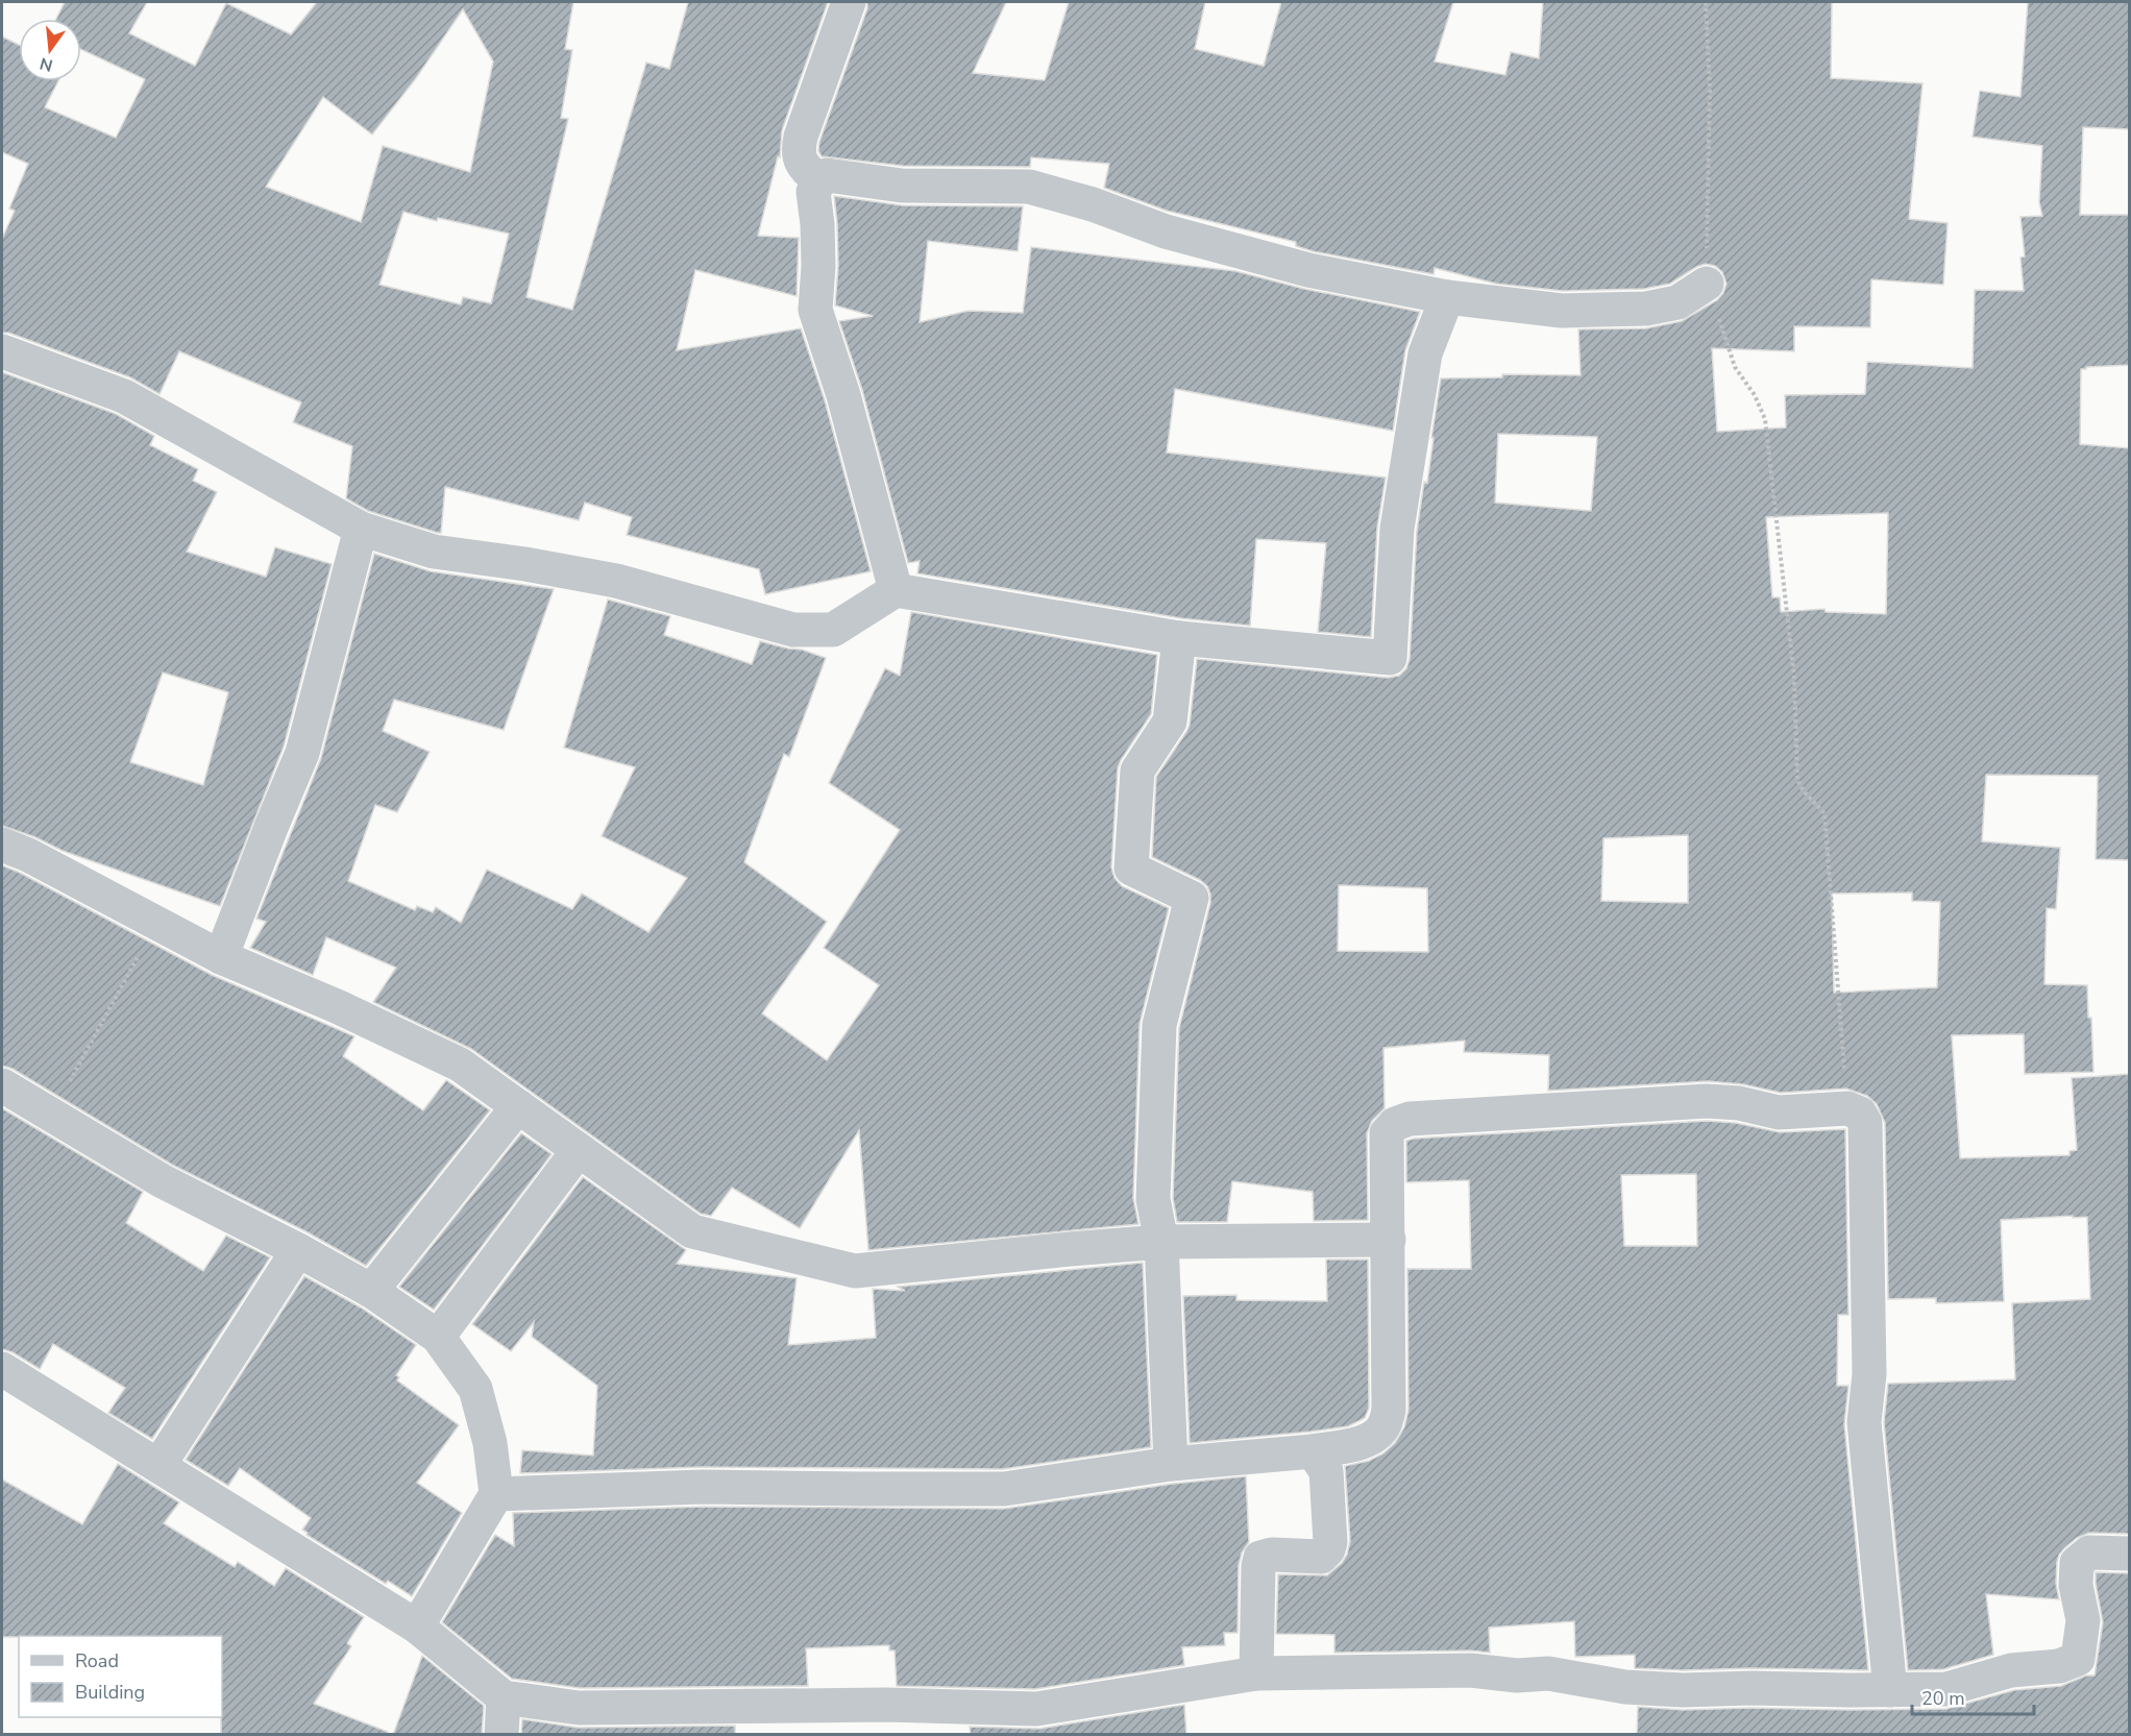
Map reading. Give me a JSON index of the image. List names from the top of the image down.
{
  "legend": ["Road", "Building"],
  "scale_bar": "20 m",
  "north": "bottom"
}
